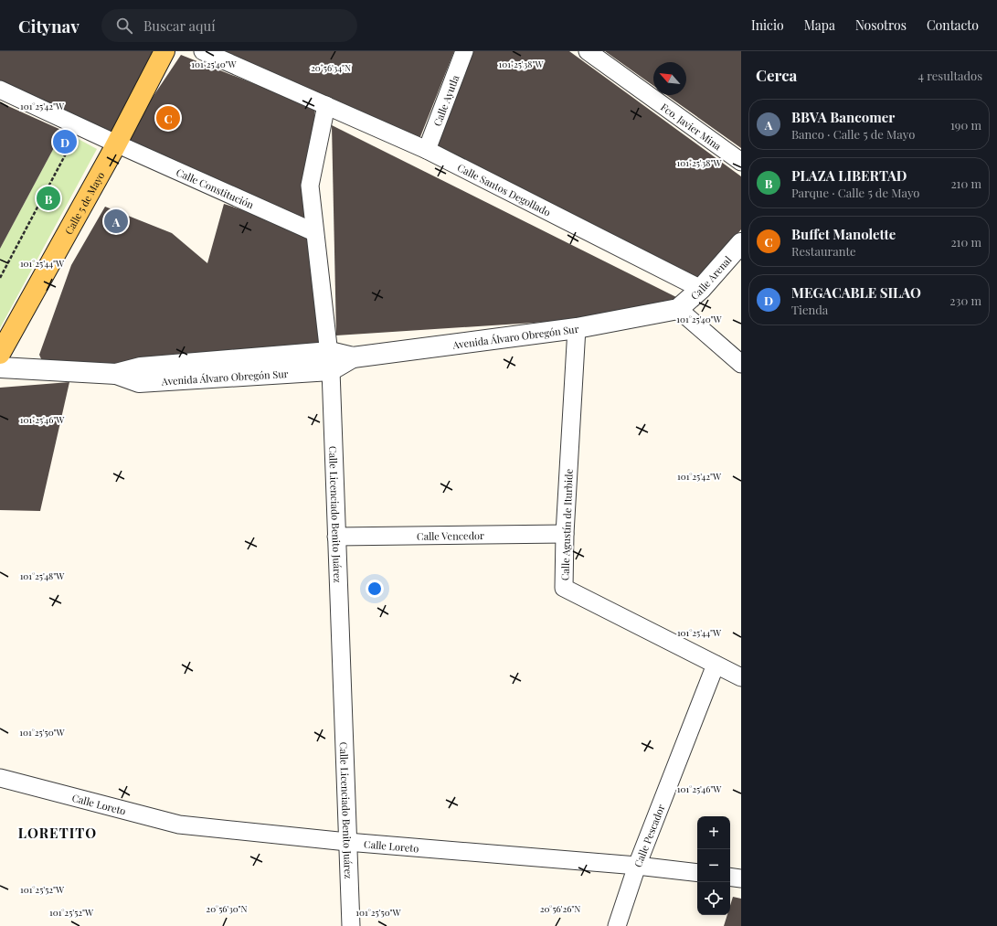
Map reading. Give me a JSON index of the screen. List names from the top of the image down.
{
  "streets": {
    "main road": ["Calle 5 de Mayo"],
    "street": [
      "Calle Ayutla",
      "Fco. Javier Mina",
      "Calle Constitución",
      "Calle Santos Degollado",
      "Calle Arenal",
      "Avenida Álvaro Obregón Sur",
      "Calle Licenciado Benito Juárez",
      "Calle Agustín de Iturbide",
      "Calle Vencedor",
      "Calle Loreto",
      "Calle Pescador"
    ]
  },
  "crossings": [
    ["Calle Ayutla", "Calle Santos Degollado"],
    ["Calle Constitución", "Calle 5 de Mayo"],
    ["Calle Constitución", "Calle Licenciado Benito Juárez"],
    ["Calle Santos Degollado", "Calle Arenal"],
    ["Calle Santos Degollado", "Calle Licenciado Benito Juárez"],
    ["Calle Arenal", "Avenida Álvaro Obregón Sur"],
    ["Avenida Álvaro Obregón Sur", "Calle Licenciado Benito Juárez"],
    ["Avenida Álvaro Obregón Sur", "Calle Agustín de Iturbide"],
    ["Calle Licenciado Benito Juárez", "Calle Vencedor"],
    ["Calle Licenciado Benito Juárez", "Calle Loreto"],
    ["Calle Agustín de Iturbide", "Calle Vencedor"],
    ["Calle Agustín de Iturbide", "Calle Pescador"],
    ["Calle Loreto", "Calle Pescador"]
  ],
  "districts": ["LORETITO"],
  "north": "top left",
  "page": {
    "header": "Citynav",
    "search": "Buscar aquí",
    "nav": [
      "Inicio",
      "Mapa",
      "Nosotros",
      "Contacto"
    ],
    "heading": ["Cerca", "4 resultados"],
    "list": [
      {
        "mark": "A",
        "name": "BBVA Bancomer",
        "note": "Banco · Calle 5 de Mayo",
        "value": "190 m"
      },
      {
        "mark": "B",
        "name": "PLAZA LIBERTAD",
        "note": "Parque · Calle 5 de Mayo",
        "value": "210 m"
      },
      {
        "mark": "C",
        "name": "Buffet Manolette",
        "note": "Restaurante",
        "value": "210 m"
      },
      {
        "mark": "D",
        "name": "MEGACABLE SILAO",
        "note": "Tienda",
        "value": "230 m"
      }
    ],
    "pins": [
      "C",
      "D",
      "B",
      "A"
    ],
    "map_buttons": ["+", "−"]
  },
  "coordinates": [
    "101°25'40\"W",
    "101°25'38\"W",
    "20°56'34\"N",
    "101°25'42\"W",
    "101°25'44\"W",
    "101°25'46\"W",
    "101°25'48\"W",
    "101°25'50\"W",
    "101°25'52\"W",
    "20°56'30\"N",
    "20°56'26\"N"
  ]
}
